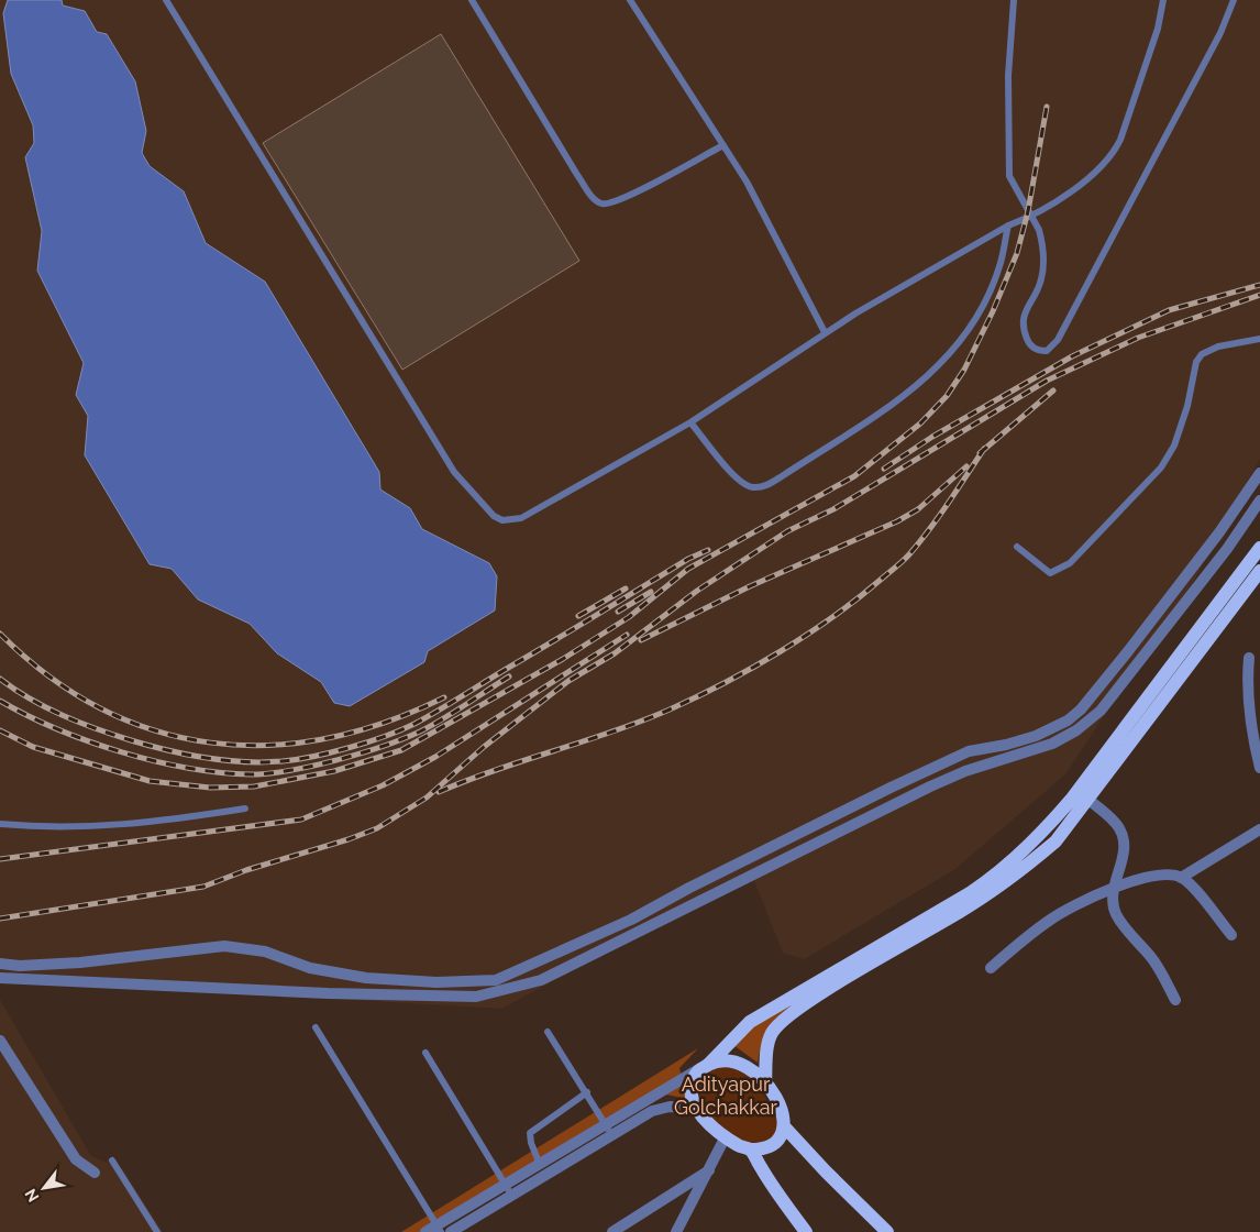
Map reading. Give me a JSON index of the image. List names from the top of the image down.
{
  "parks": ["Adityapur Golchakkar"],
  "north": "bottom left"
}
